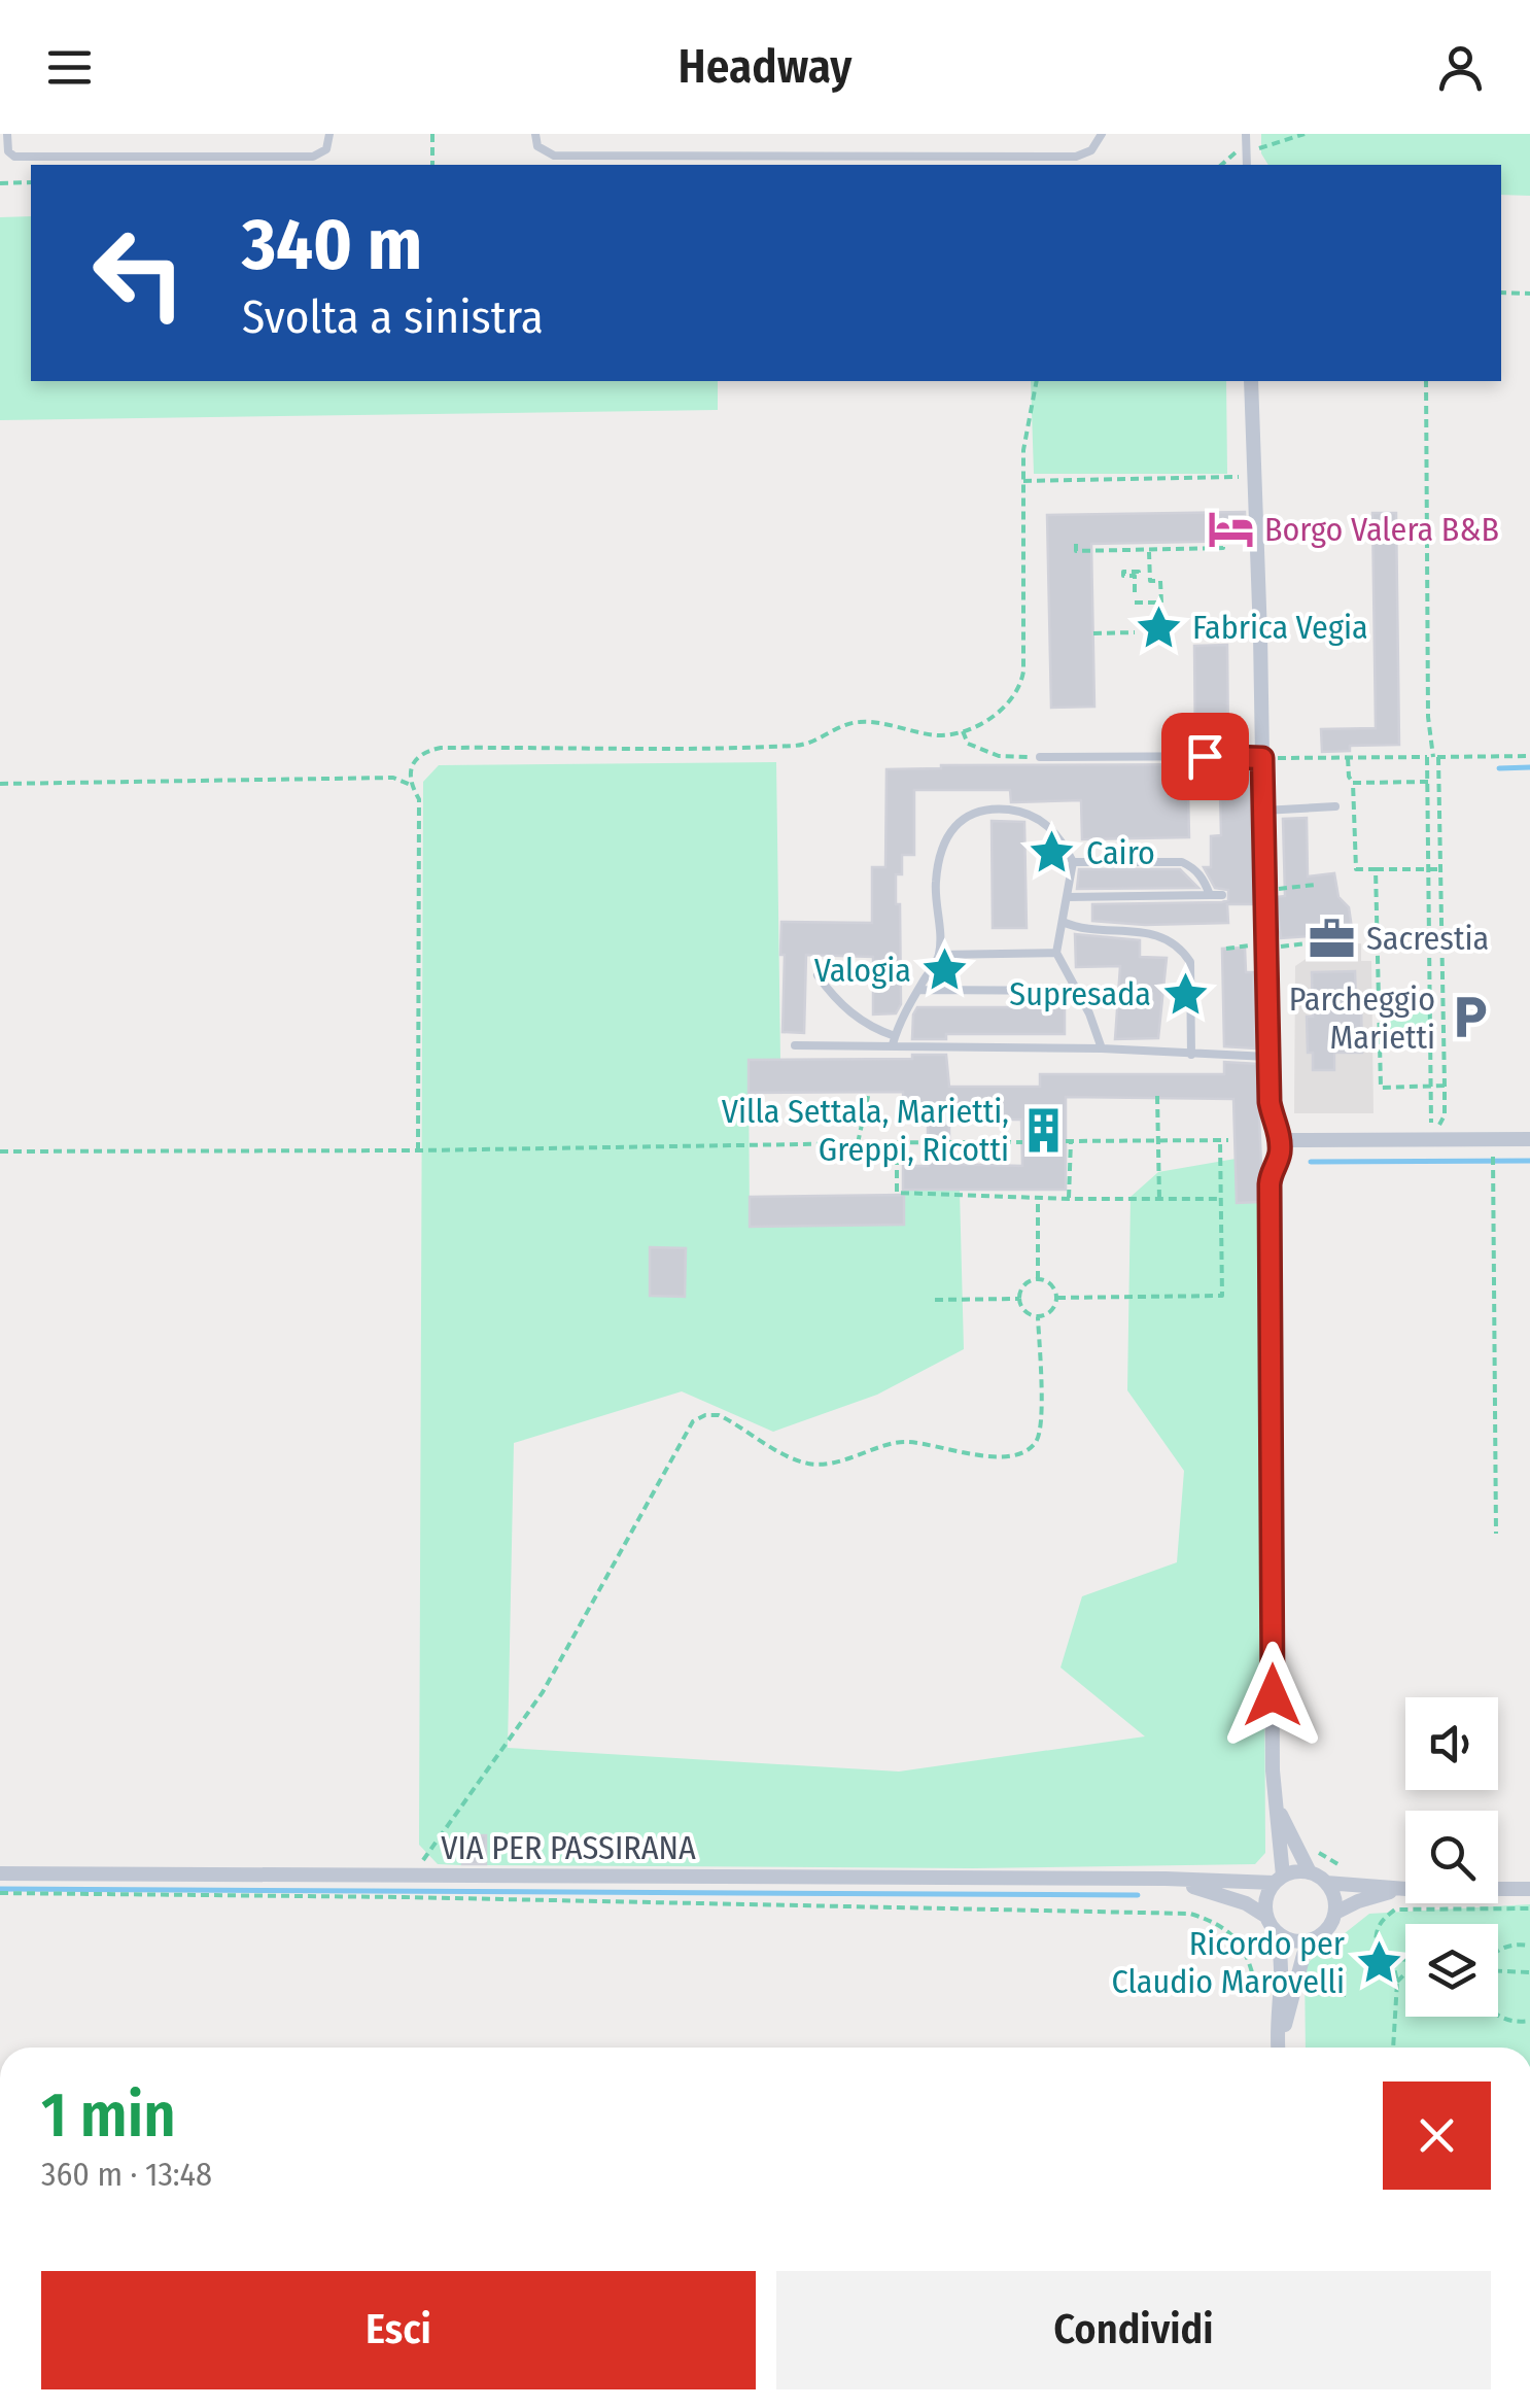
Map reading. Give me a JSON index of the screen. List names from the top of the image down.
{
  "streets": {
    "street": ["VIA PER PASSIRANA"]
  },
  "places": {
    "hotel": ["Borgo Valera B&B"],
    "place": [
      "Fabrica Vegia",
      "Cairo",
      "Valogia",
      "Supresada",
      "Ricordo per Claudio Marovelli"
    ],
    "office": ["Sacrestia"],
    "parking": ["Parcheggio Marietti"],
    "building": ["Villa Settala, Marietti, Greppi, Ricotti"]
  },
  "page": {
    "header": "Headway",
    "turn": ["340 m", "Svolta a sinistra"],
    "heading": ["1 min", "360 m · 13:48"],
    "buttons": ["Esci", "Condividi"]
  }
}
